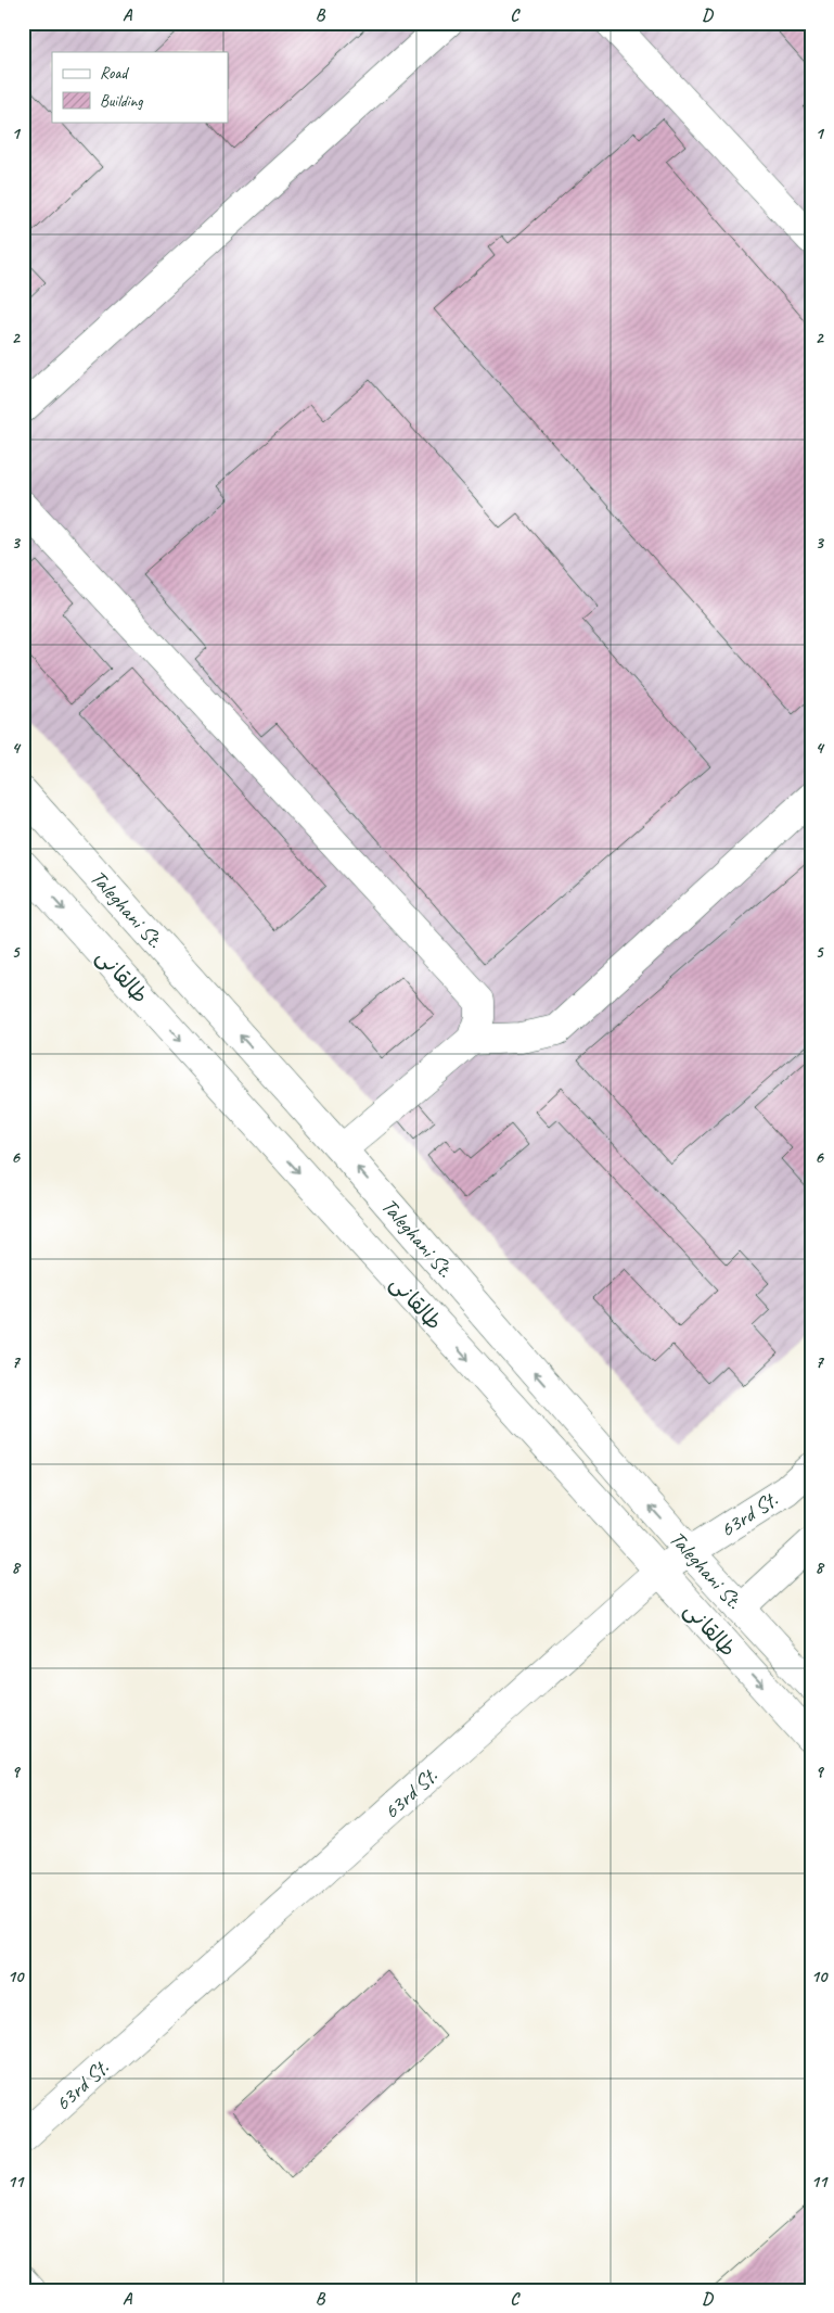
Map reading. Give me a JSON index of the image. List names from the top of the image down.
{
  "streets": {
    "street": ["Taleghani St.", "طالقانی", "63rd St."]
  },
  "crossings": [
    ["Taleghani St.", "63rd St."],
    ["طالقانی", "63rd St."]
  ],
  "legend": ["Road", "Building"],
  "grid": {
    "columns": [
      "A",
      "B",
      "C",
      "D"
    ],
    "rows": [
      "1",
      "2",
      "3",
      "4",
      "5",
      "6",
      "7",
      "8",
      "9",
      "10",
      "11"
    ]
  }
}
